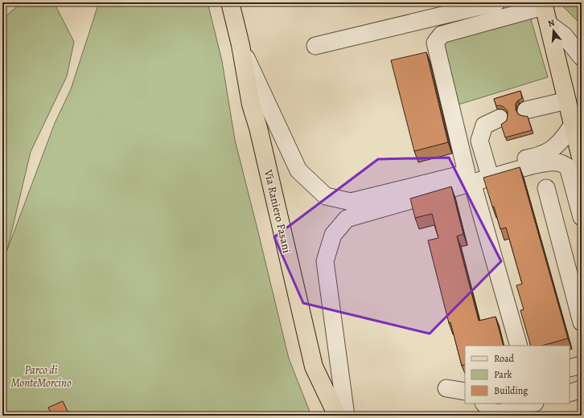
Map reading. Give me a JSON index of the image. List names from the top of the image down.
{
  "streets": {
    "main road": ["Via Raniero Fasani"]
  },
  "parks": ["Parco di MonteMorcino"],
  "legend": ["Road", "Park", "Building"],
  "north": "top"
}
